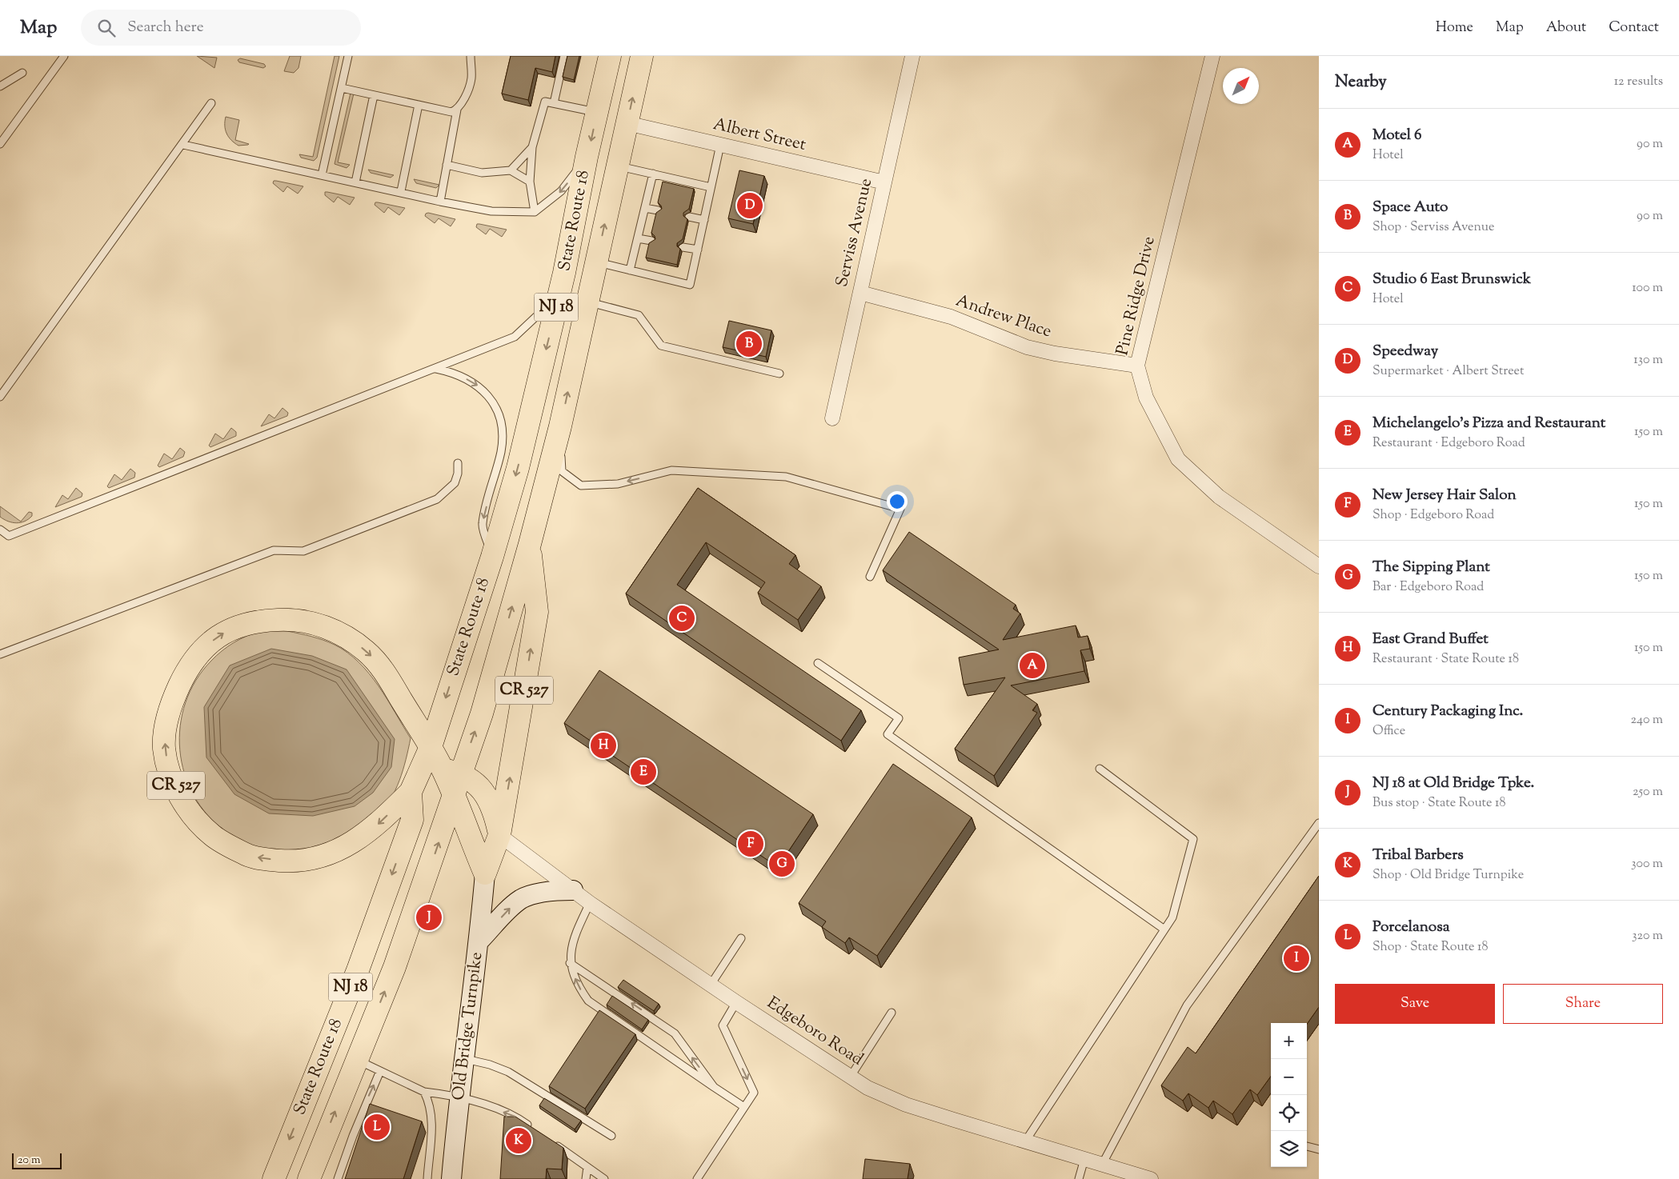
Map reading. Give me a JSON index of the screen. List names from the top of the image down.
{
  "streets": {
    "highway": ["State Route 18", "NJ 18", "CR 527"],
    "street": [
      "Albert Street",
      "Serviss Avenue",
      "Pine Ridge Drive",
      "Andrew Place",
      "Old Bridge Turnpike",
      "Edgeboro Road"
    ]
  },
  "crossings": [
    ["Albert Street", "State Route 18"],
    ["Albert Street", "Serviss Avenue"],
    ["State Route 18", "CR 527"],
    ["Serviss Avenue", "Andrew Place"],
    ["Pine Ridge Drive", "Andrew Place"],
    ["CR 527", "Old Bridge Turnpike"],
    ["CR 527", "Edgeboro Road"]
  ],
  "scale_bar": "20 m",
  "north": "top right",
  "page": {
    "header": "Map",
    "search": "Search here",
    "nav": [
      "Home",
      "Map",
      "About",
      "Contact"
    ],
    "heading": ["Nearby", "12 results"],
    "list": [
      {
        "mark": "A",
        "name": "Motel 6",
        "note": "Hotel",
        "value": "90 m"
      },
      {
        "mark": "B",
        "name": "Space Auto",
        "note": "Shop · Serviss Avenue",
        "value": "90 m"
      },
      {
        "mark": "C",
        "name": "Studio 6 East Brunswick",
        "note": "Hotel",
        "value": "100 m"
      },
      {
        "mark": "D",
        "name": "Speedway",
        "note": "Supermarket · Albert Street",
        "value": "130 m"
      },
      {
        "mark": "E",
        "name": "Michelangelo's Pizza and Restaurant",
        "note": "Restaurant · Edgeboro Road",
        "value": "150 m"
      },
      {
        "mark": "F",
        "name": "New Jersey Hair Salon",
        "note": "Shop · Edgeboro Road",
        "value": "150 m"
      },
      {
        "mark": "G",
        "name": "The Sipping Plant",
        "note": "Bar · Edgeboro Road",
        "value": "150 m"
      },
      {
        "mark": "H",
        "name": "East Grand Buffet",
        "note": "Restaurant · State Route 18",
        "value": "150 m"
      },
      {
        "mark": "I",
        "name": "Century Packaging Inc.",
        "note": "Office",
        "value": "240 m"
      },
      {
        "mark": "J",
        "name": "NJ 18 at Old Bridge Tpke.",
        "note": "Bus stop · State Route 18",
        "value": "250 m"
      },
      {
        "mark": "K",
        "name": "Tribal Barbers",
        "note": "Shop · Old Bridge Turnpike",
        "value": "300 m"
      },
      {
        "mark": "L",
        "name": "Porcelanosa",
        "note": "Shop · State Route 18",
        "value": "320 m"
      }
    ],
    "pins": [
      "D",
      "B",
      "C",
      "A",
      "H",
      "E",
      "F",
      "G",
      "J",
      "I",
      "L",
      "K"
    ],
    "buttons": ["Save", "Share"],
    "map_buttons": ["+", "−"],
    "scale": "20 m"
  }
}
